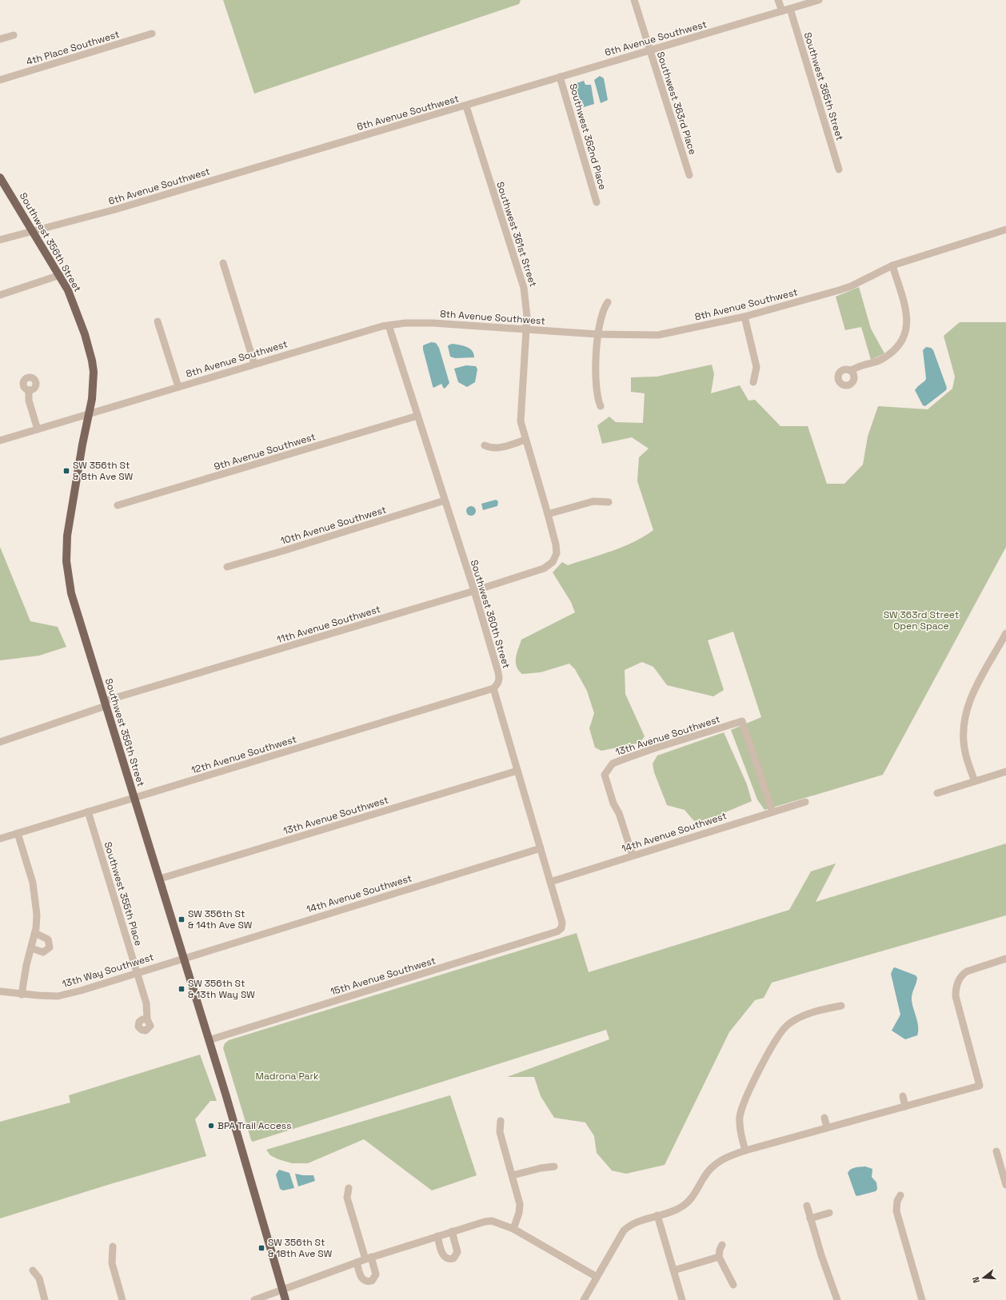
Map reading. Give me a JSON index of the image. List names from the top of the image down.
{
  "streets": {
    "main road": ["Southwest 356th Street"],
    "street": [
      "6th Avenue Southwest",
      "4th Place Southwest",
      "Southwest 365th Street",
      "Southwest 363rd Place",
      "Southwest 362nd Place",
      "Southwest 361st Street",
      "8th Avenue Southwest",
      "9th Avenue Southwest",
      "10th Avenue Southwest",
      "Southwest 360th Street",
      "11th Avenue Southwest",
      "13th Avenue Southwest",
      "12th Avenue Southwest",
      "14th Avenue Southwest",
      "Southwest 355th Place",
      "13th Way Southwest",
      "15th Avenue Southwest"
    ]
  },
  "crossings": [
    ["6th Avenue Southwest", "Southwest 365th Street"],
    ["6th Avenue Southwest", "Southwest 363rd Place"],
    ["6th Avenue Southwest", "Southwest 362nd Place"],
    ["6th Avenue Southwest", "Southwest 361st Street"],
    ["6th Avenue Southwest", "Southwest 356th Street"],
    ["Southwest 361st Street", "8th Avenue Southwest"],
    ["Southwest 361st Street", "11th Avenue Southwest"],
    ["Southwest 356th Street", "8th Avenue Southwest"],
    ["Southwest 356th Street", "11th Avenue Southwest"],
    ["Southwest 356th Street", "13th Avenue Southwest"],
    ["Southwest 356th Street", "12th Avenue Southwest"],
    ["Southwest 356th Street", "14th Avenue Southwest"],
    ["Southwest 356th Street", "13th Way Southwest"],
    ["Southwest 356th Street", "15th Avenue Southwest"],
    ["8th Avenue Southwest", "Southwest 360th Street"],
    ["9th Avenue Southwest", "Southwest 360th Street"],
    ["10th Avenue Southwest", "Southwest 360th Street"],
    ["Southwest 360th Street", "11th Avenue Southwest"],
    ["Southwest 360th Street", "12th Avenue Southwest"],
    ["13th Avenue Southwest", "14th Avenue Southwest"],
    ["12th Avenue Southwest", "Southwest 355th Place"],
    ["14th Avenue Southwest", "13th Way Southwest"],
    ["14th Avenue Southwest", "15th Avenue Southwest"],
    ["Southwest 355th Place", "13th Way Southwest"]
  ],
  "parks": ["SW 363rd Street Open Space", "Madrona Park"],
  "places": {
    "transit": [
      "SW 356th St & 8th Ave SW",
      "SW 356th St & 14th Ave SW",
      "SW 356th St & 13th Way SW",
      "SW 356th St & 18th Ave SW"
    ],
    "other": ["BPA Trail Access"]
  },
  "north": "left"
}
